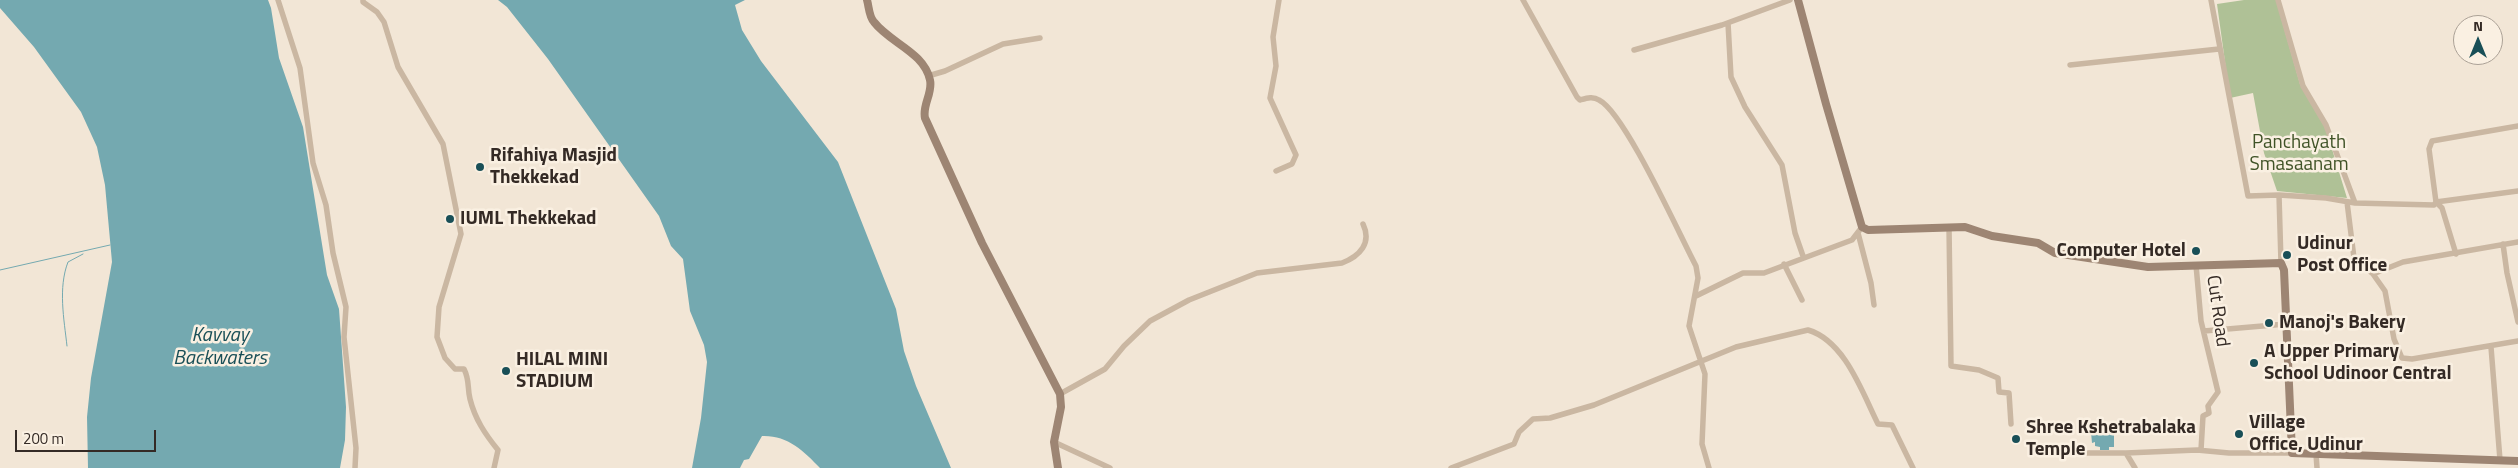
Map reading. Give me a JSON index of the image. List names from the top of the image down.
{
  "streets": {
    "street": ["Cut Road"]
  },
  "water": ["Kavvay Backwaters"],
  "parks": ["Panchayath Smasaanam"],
  "places": [
    "Rifahiya Masjid Thekkekad",
    "IUML Thekkekad",
    "Computer Hotel",
    "Udinur Post Office",
    "Manoj's Bakery",
    "A Upper Primary School Udinoor Central",
    "HILAL MINI STADIUM",
    "Village Office, Udinur",
    "Shree Kshetrabalaka Temple"
  ],
  "scale_bar": "200 m",
  "north": "top"
}
